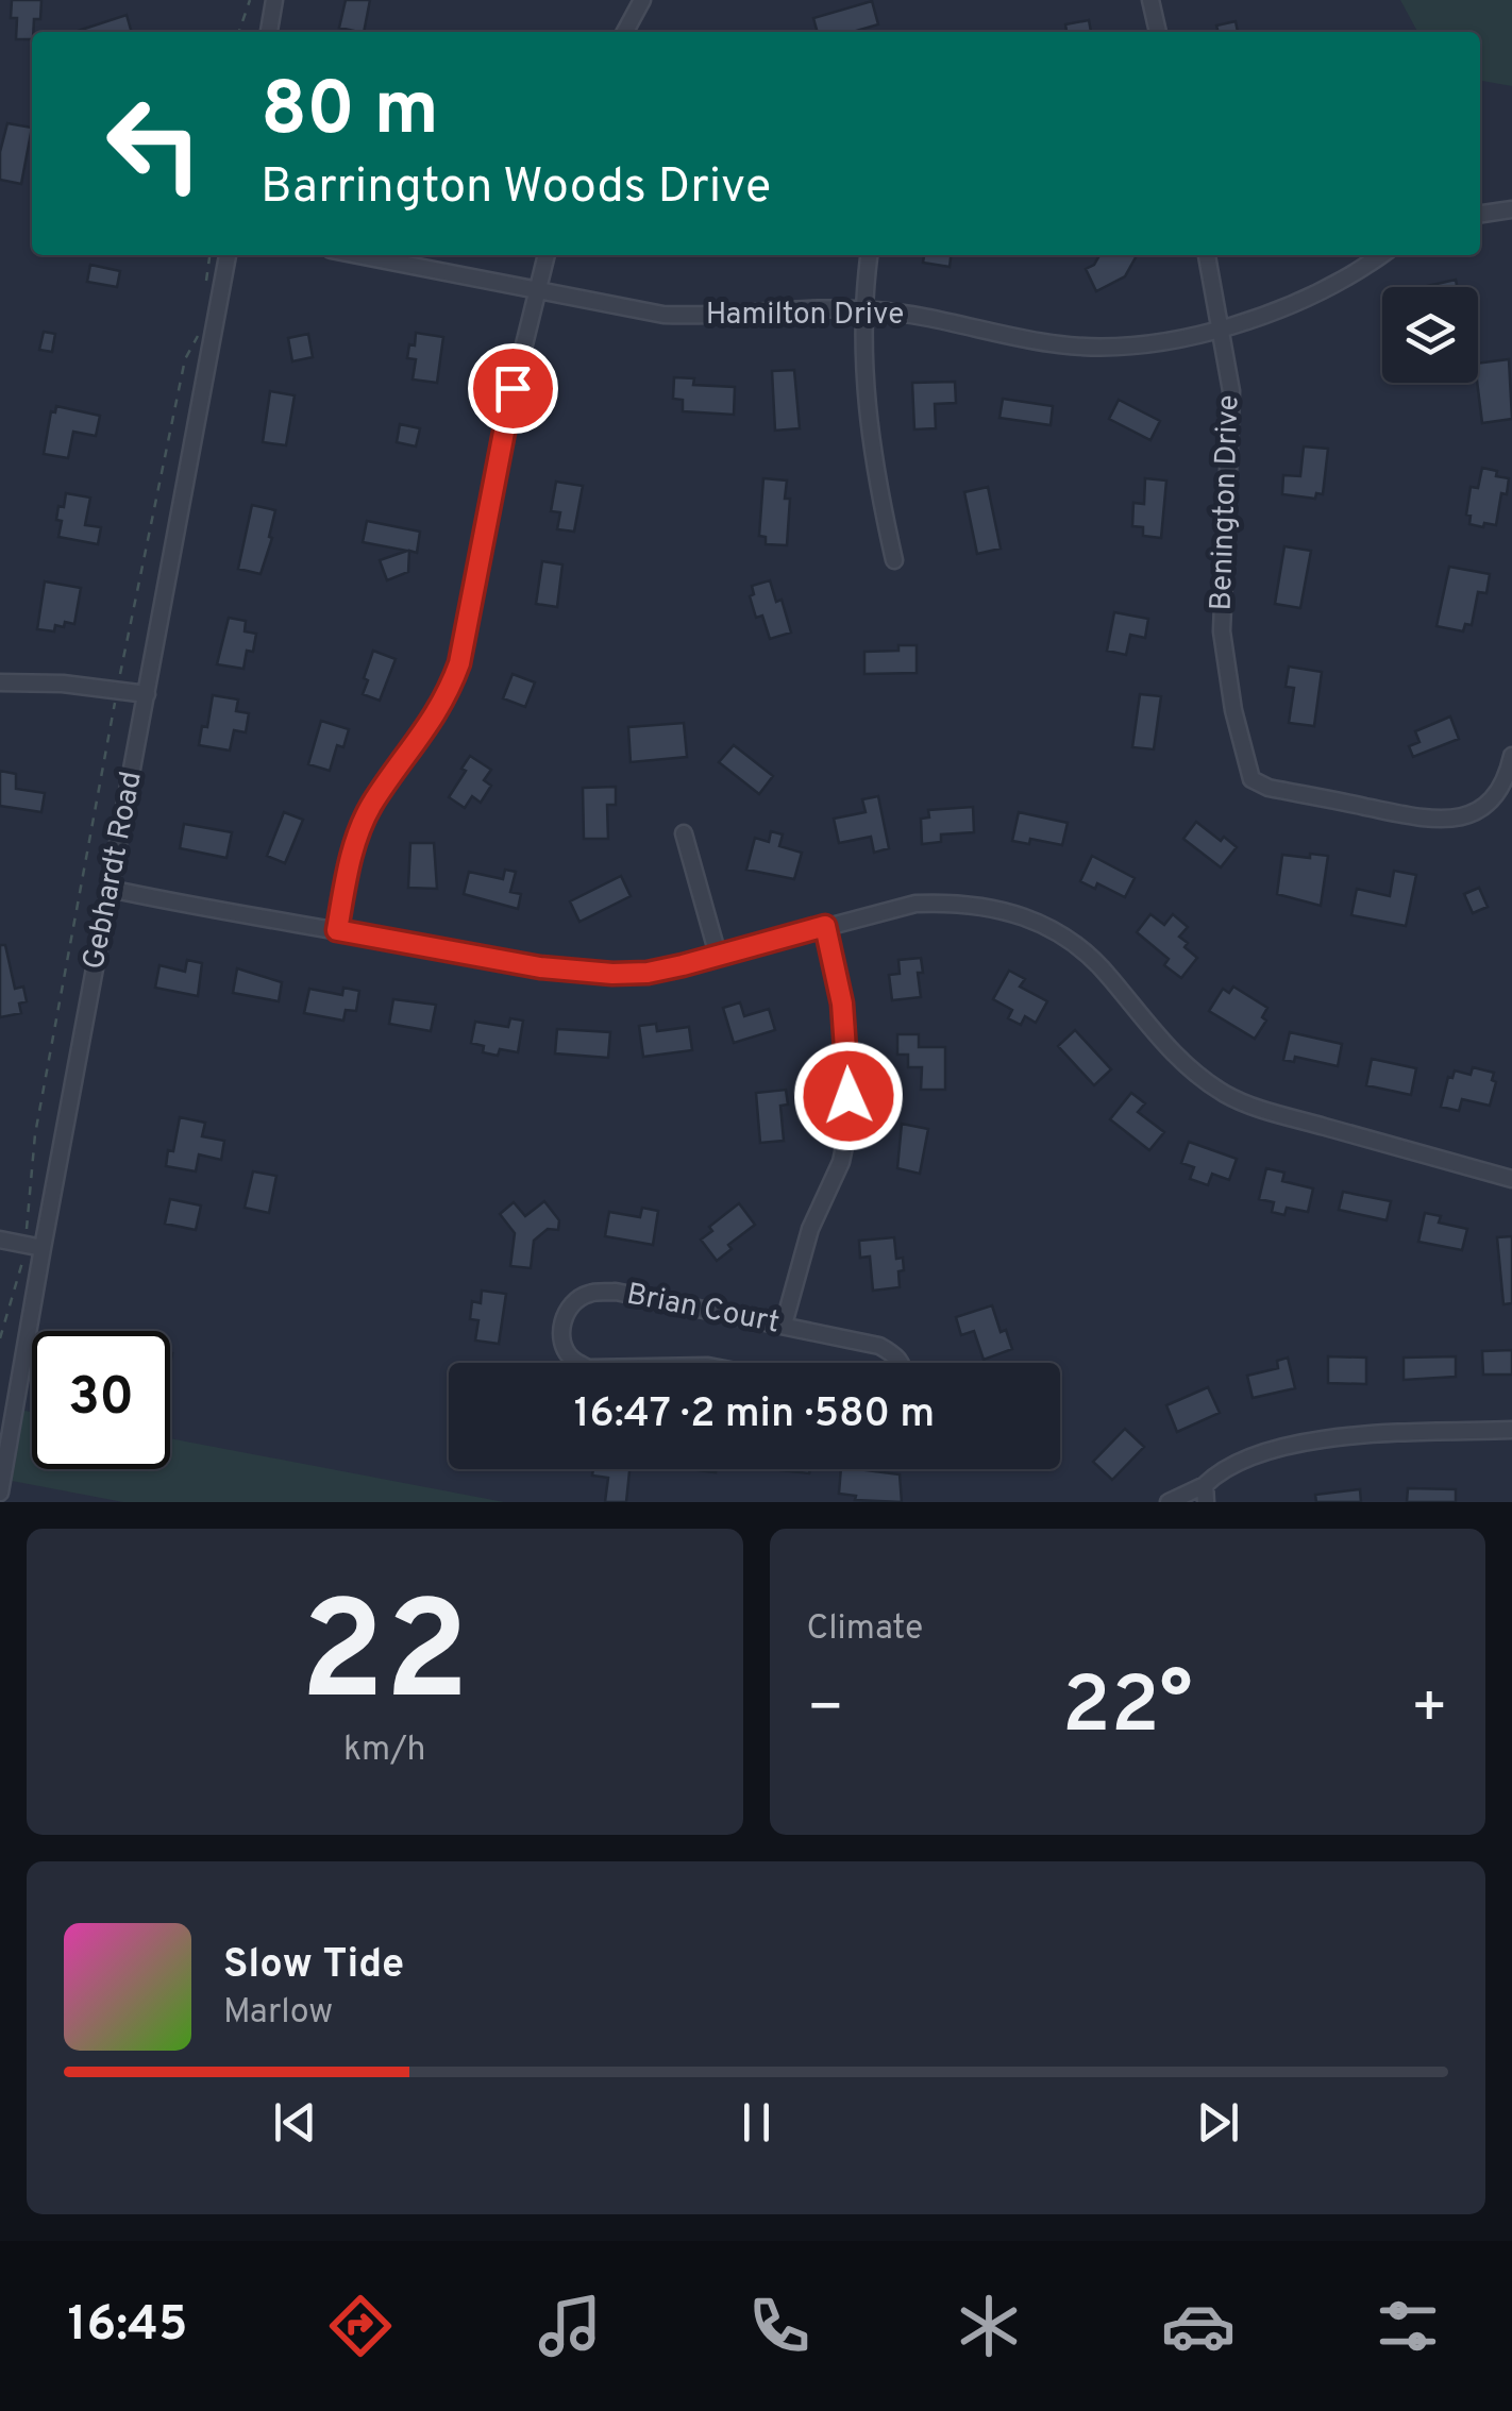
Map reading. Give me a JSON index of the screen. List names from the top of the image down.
{
  "streets": {
    "street": [
      "Hamilton Drive",
      "Benington Drive",
      "Gebhardt Road",
      "Brian Court"
    ]
  },
  "crossings": [
    ["Hamilton Drive", "Benington Drive"]
  ],
  "page": {
    "turn": ["80 m", "Barrington Woods Drive"],
    "limit": "30",
    "trip": "16:47 · 2 min · 580 m",
    "tile": [
      ["22", "km/h"],
      "Climate"
    ],
    "heat": ["−", "22°", "+"],
    "song": ["Slow Tide", "Marlow"],
    "tabs": "16:45"
  }
}
